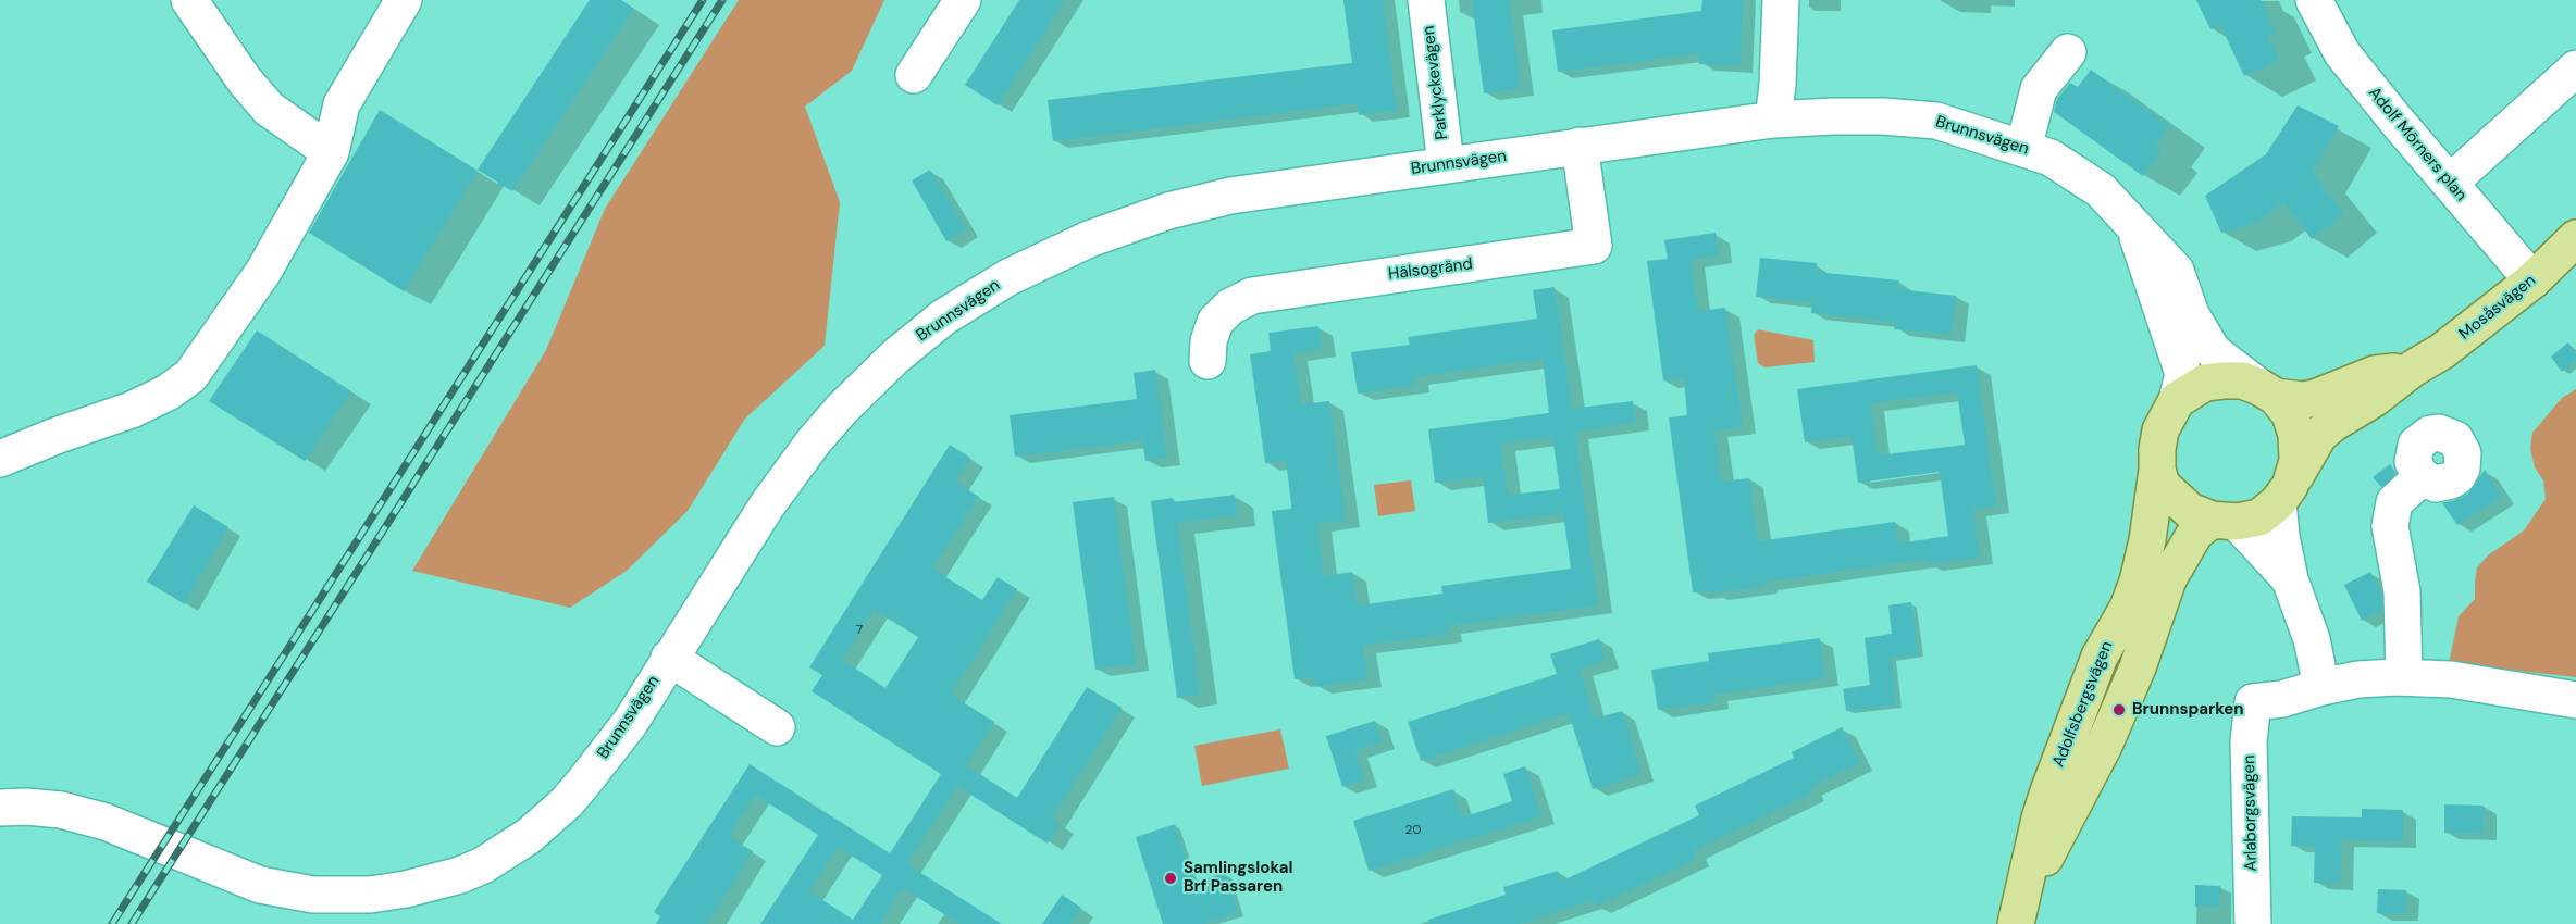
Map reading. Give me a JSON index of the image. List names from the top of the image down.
{
  "streets": {
    "main road": ["Mosåsvägen", "Adolfsbergsvägen"],
    "street": [
      "Parklyckevägen",
      "Brunnsvägen",
      "Adolf Mörners plan",
      "Hälsogränd",
      "Arlaborgsvägen"
    ]
  },
  "crossings": [
    ["Parklyckevägen", "Brunnsvägen"],
    ["Brunnsvägen", "Hälsogränd"],
    ["Brunnsvägen", "Mosåsvägen"],
    ["Brunnsvägen", "Adolfsbergsvägen"],
    ["Adolf Mörners plan", "Mosåsvägen"],
    ["Mosåsvägen", "Adolfsbergsvägen"]
  ],
  "places": ["Brunnsparken", "Samlingslokal Brf Passaren"],
  "house_numbers": ["7", "20"]
}
